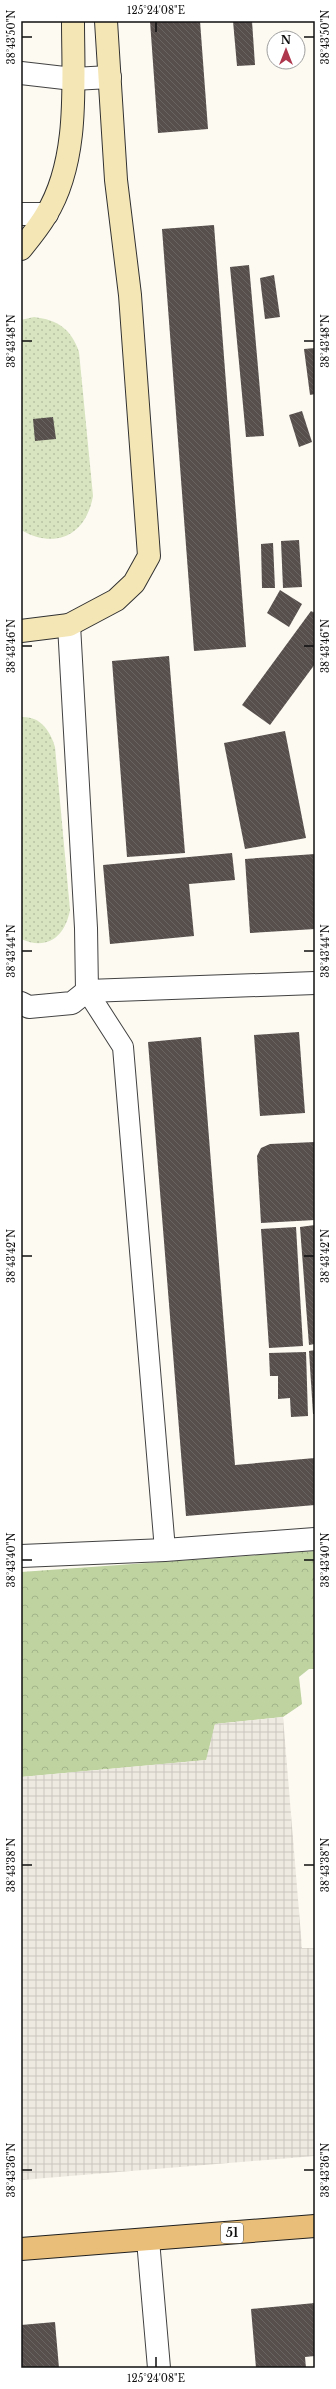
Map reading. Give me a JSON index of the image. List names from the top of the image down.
{
  "streets": {
    "main road": ["51"]
  },
  "north": "top",
  "coordinates": [
    "125°24'08\"E",
    "38°43'50\"N",
    "38°43'48\"N",
    "38°43'46\"N",
    "38°43'44\"N",
    "38°43'42\"N",
    "38°43'40\"N",
    "38°43'38\"N",
    "38°43'36\"N"
  ]
}
